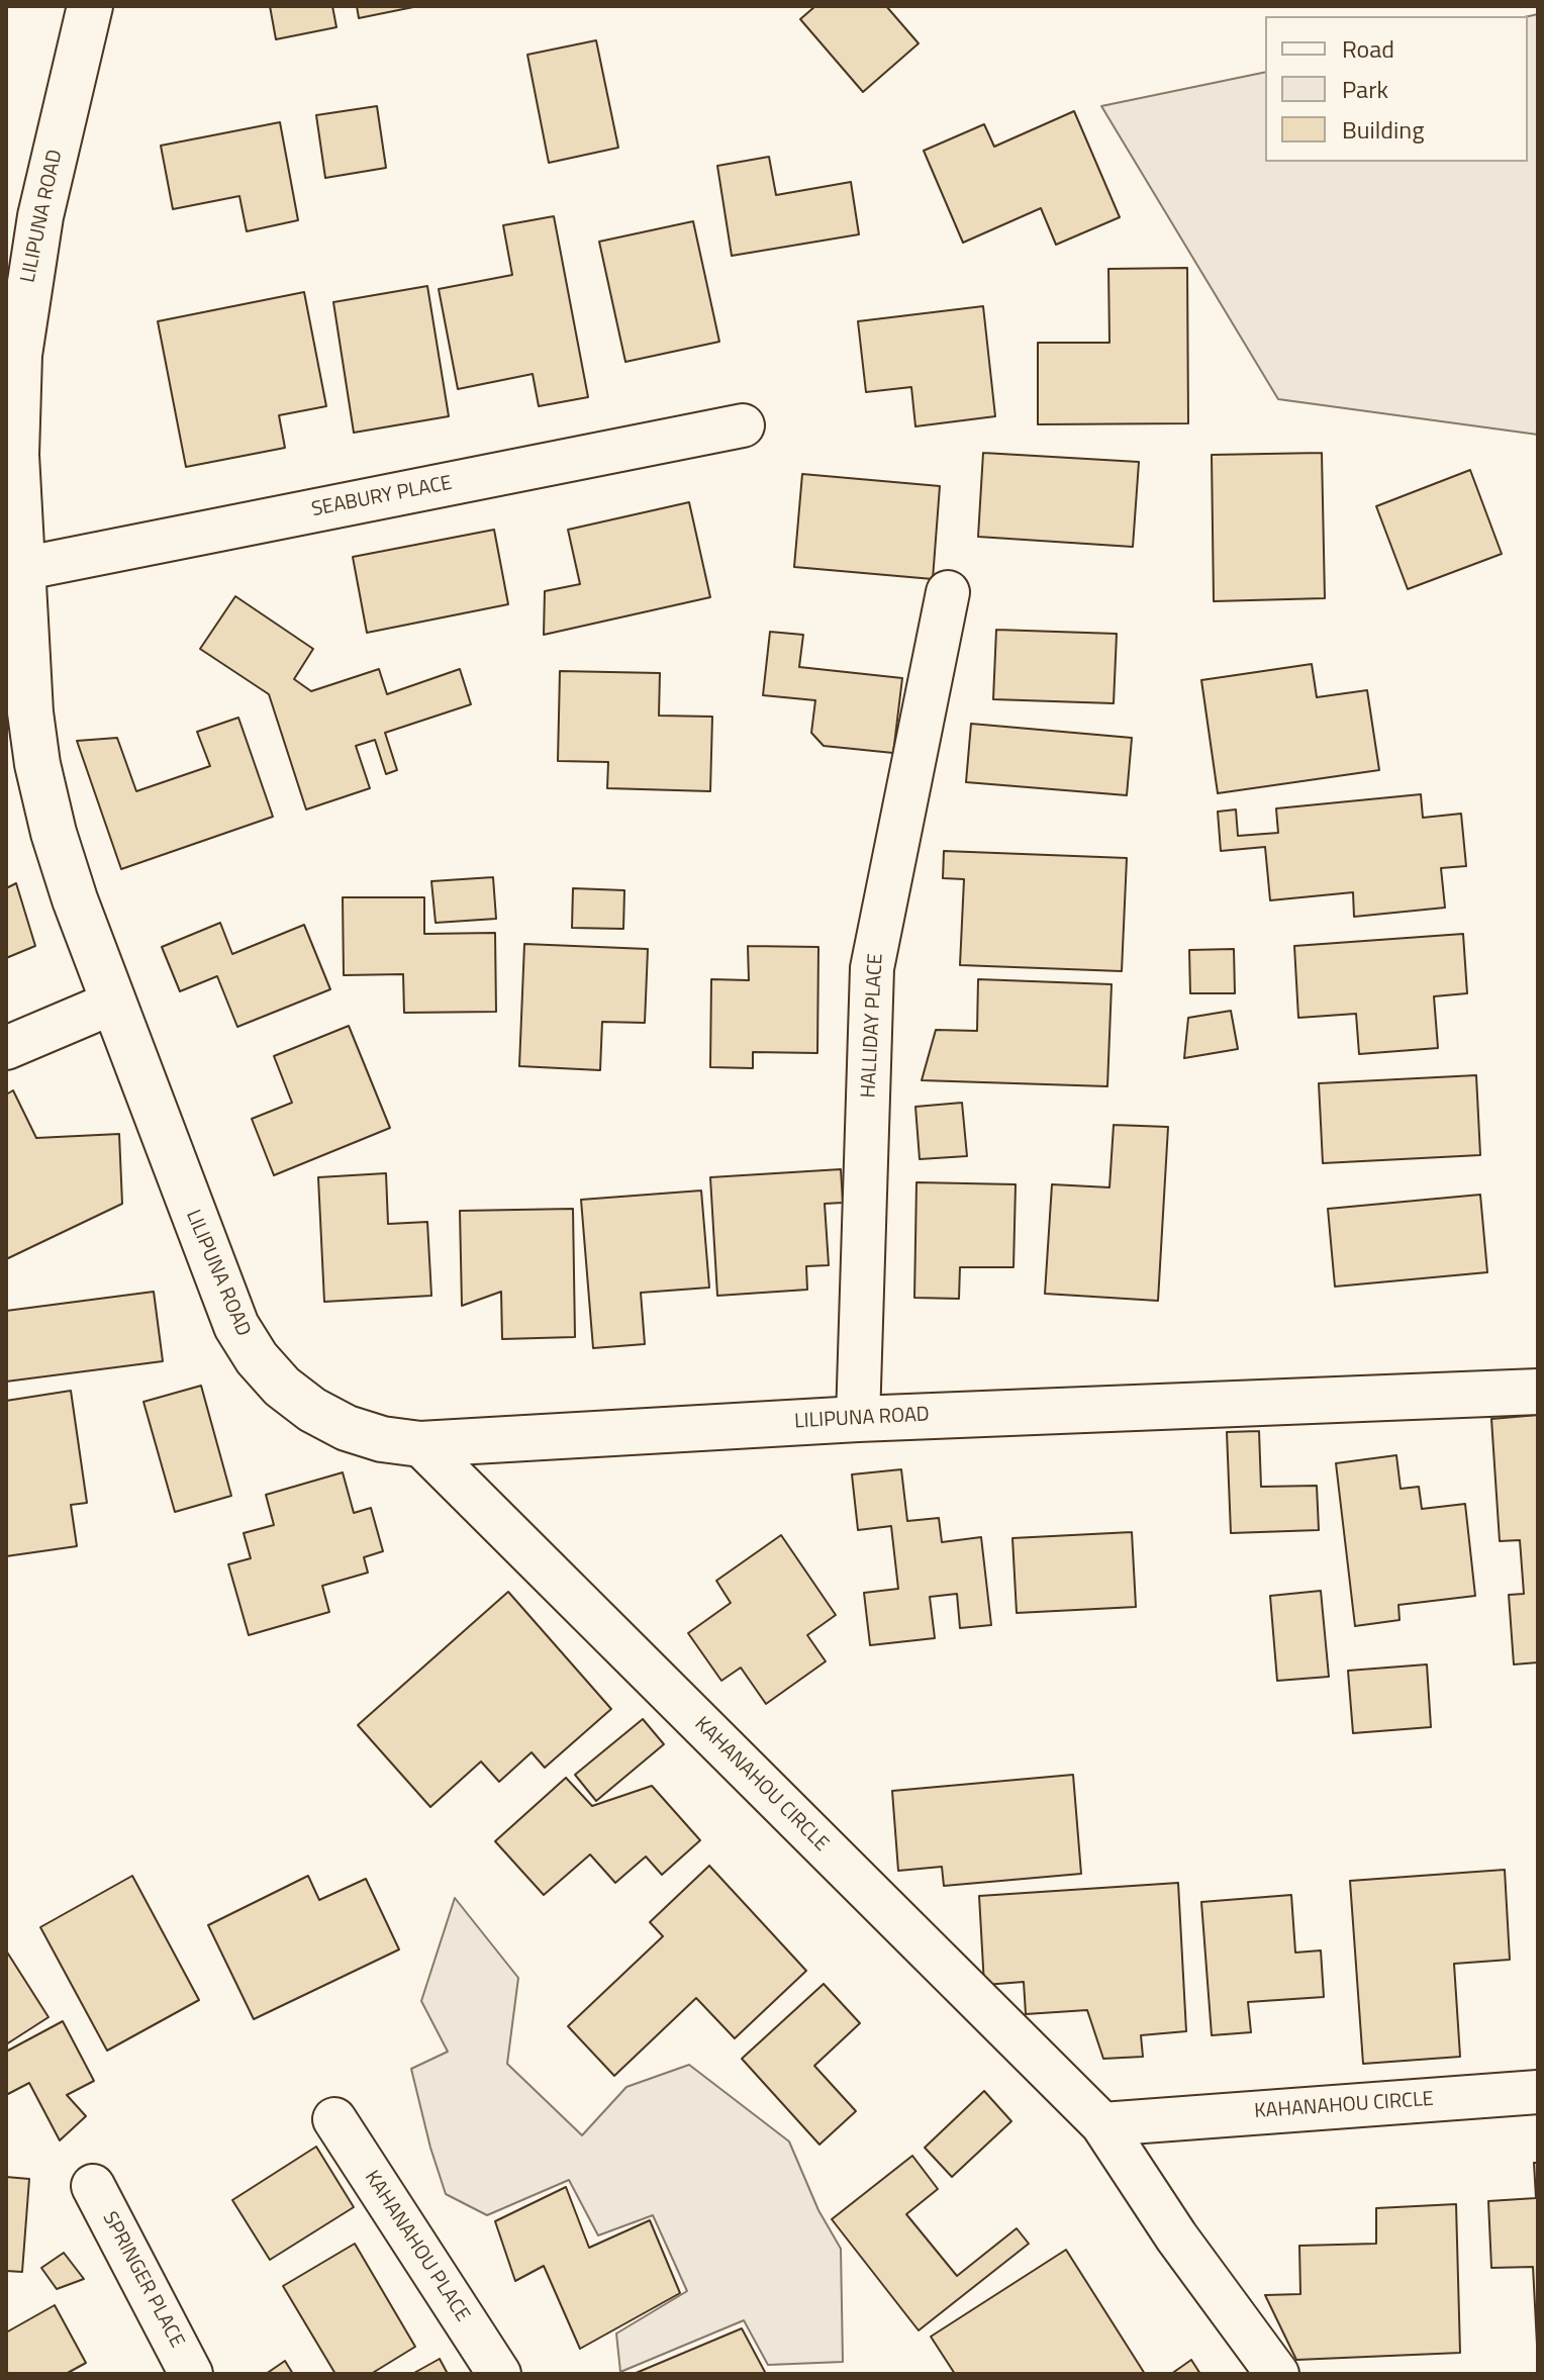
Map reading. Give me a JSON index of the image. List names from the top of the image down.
{
  "streets": {
    "street": [
      "LILIPUNA ROAD",
      "SEABURY PLACE",
      "HALLIDAY PLACE",
      "KAHANAHOU CIRCLE",
      "KAHANAHOU PLACE",
      "SPRINGER PLACE"
    ]
  },
  "crossings": [
    ["LILIPUNA ROAD", "SEABURY PLACE"],
    ["LILIPUNA ROAD", "HALLIDAY PLACE"],
    ["LILIPUNA ROAD", "KAHANAHOU CIRCLE"]
  ],
  "legend": ["Road", "Park", "Building"]
}
